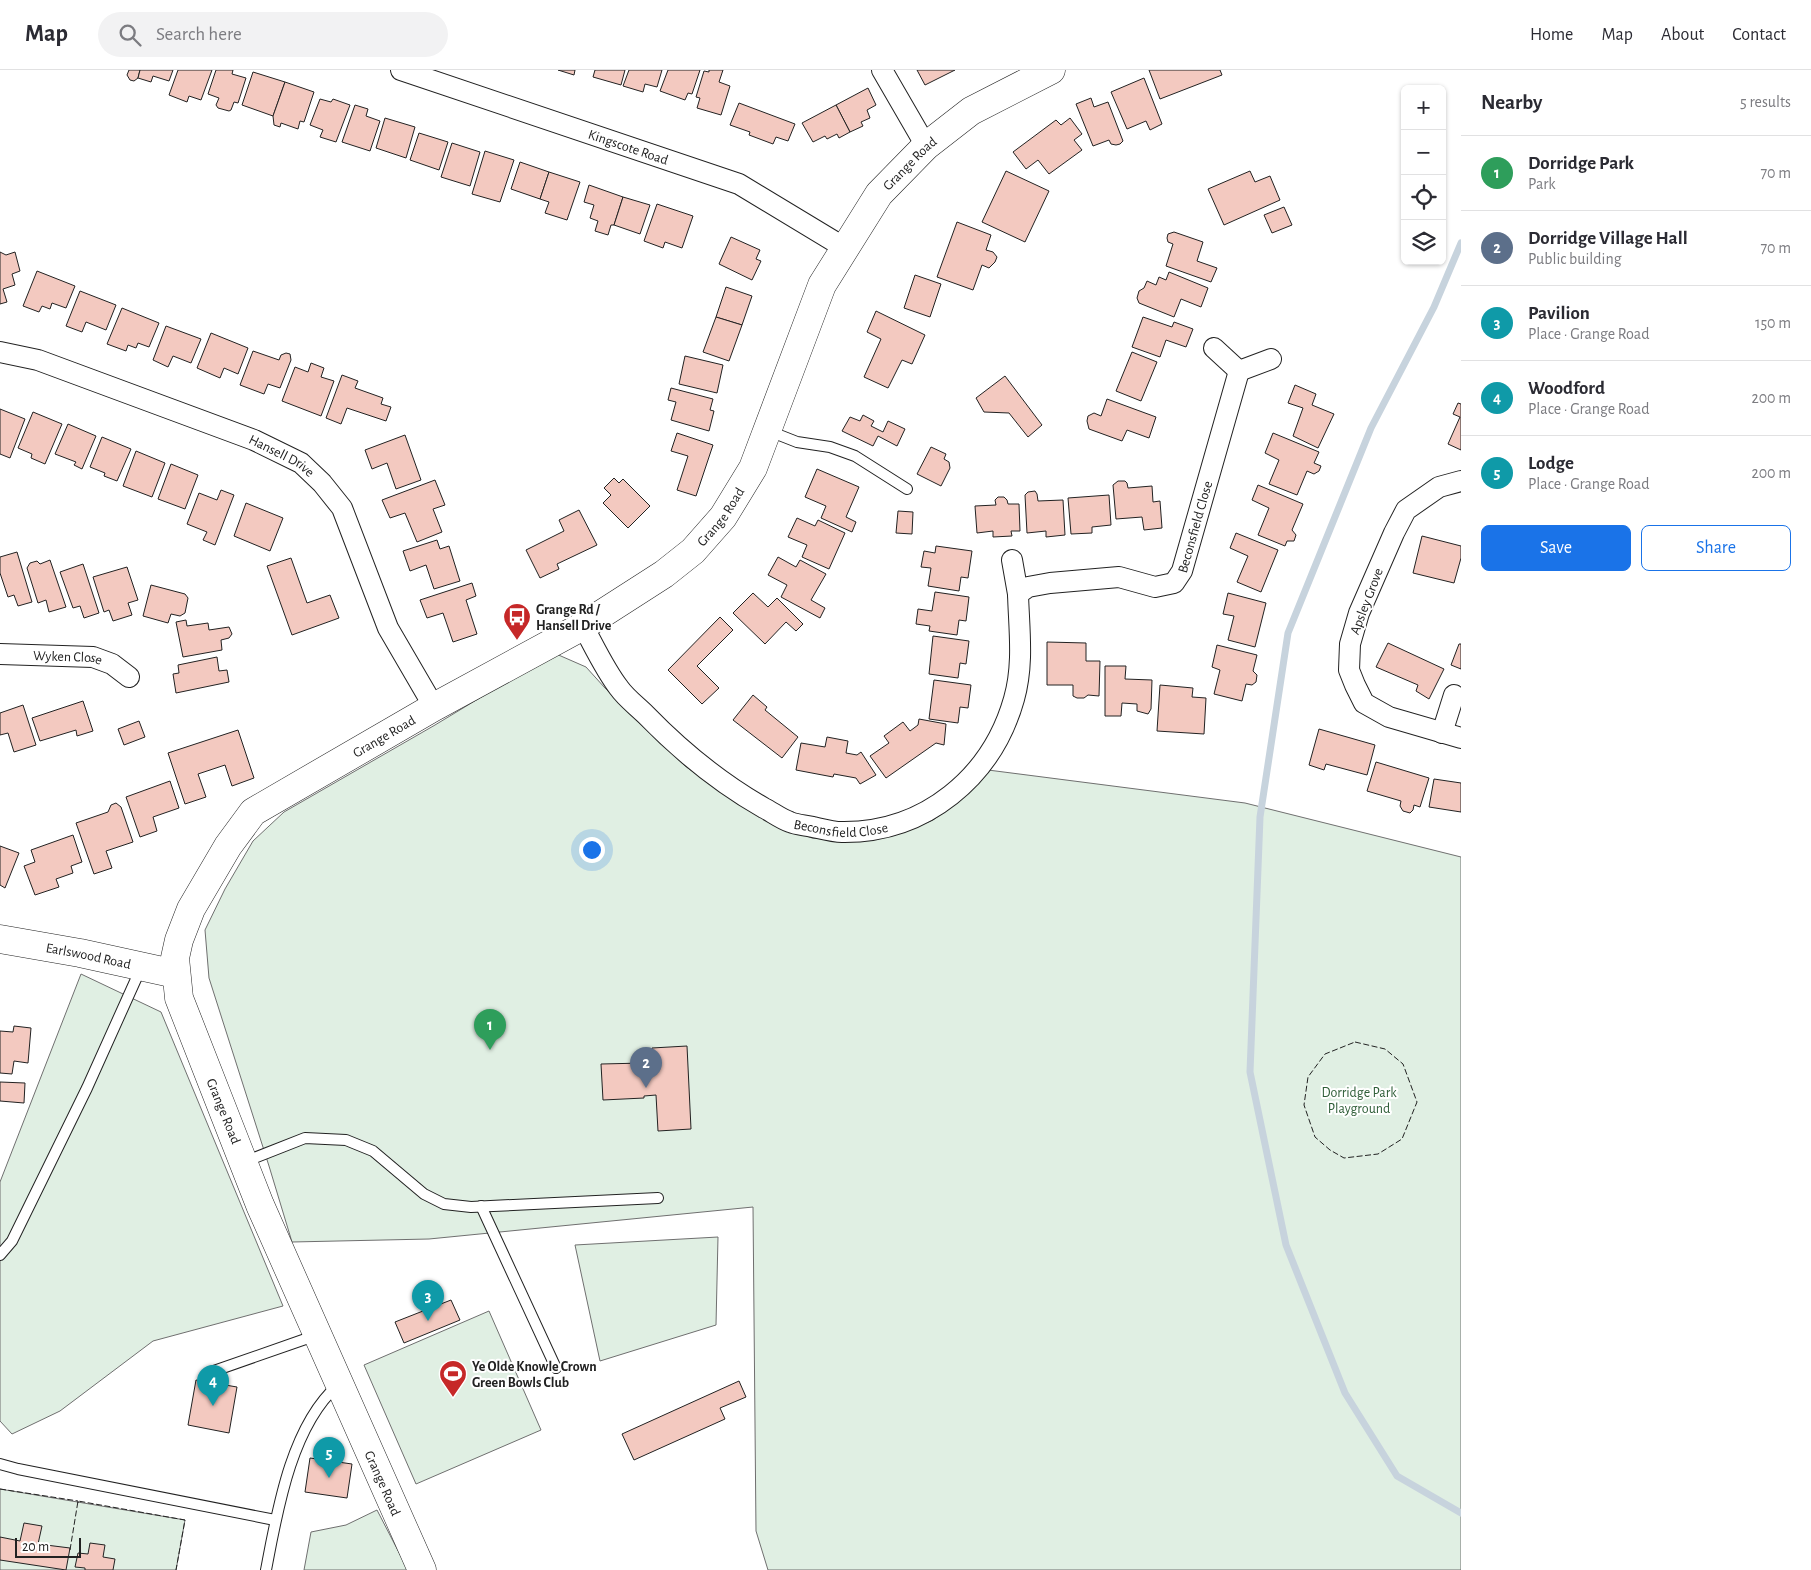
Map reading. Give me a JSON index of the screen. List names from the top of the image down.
{
  "streets": {
    "main road": ["Grange Road", "Earlswood Road"],
    "street": [
      "Kingscote Road",
      "Hansell Drive",
      "Beconsfield Close",
      "Apsley Grove",
      "Wyken Close"
    ]
  },
  "crossings": [
    ["Kingscote Road", "Grange Road"],
    ["Grange Road", "Hansell Drive"],
    ["Grange Road", "Beconsfield Close"],
    ["Grange Road", "Earlswood Road"]
  ],
  "parks": ["Dorridge Park Playground"],
  "places": {
    "bus stop": ["Grange Rd / Hansell Drive"],
    "sports": ["Ye Olde Knowle Crown Green Bowls Club"]
  },
  "scale_bar": "20 m",
  "page": {
    "header": "Map",
    "search": "Search here",
    "nav": [
      "Home",
      "Map",
      "About",
      "Contact"
    ],
    "heading": ["Nearby", "5 results"],
    "map_buttons": ["+", "−"],
    "list": [
      {
        "mark": "1",
        "name": "Dorridge Park",
        "note": "Park",
        "value": "70 m"
      },
      {
        "mark": "2",
        "name": "Dorridge Village Hall",
        "note": "Public building",
        "value": "70 m"
      },
      {
        "mark": "3",
        "name": "Pavilion",
        "note": "Place · Grange Road",
        "value": "150 m"
      },
      {
        "mark": "4",
        "name": "Woodford",
        "note": "Place · Grange Road",
        "value": "200 m"
      },
      {
        "mark": "5",
        "name": "Lodge",
        "note": "Place · Grange Road",
        "value": "200 m"
      }
    ],
    "buttons": ["Save", "Share"],
    "pins": [
      "1",
      "2",
      "3",
      "4",
      "5"
    ],
    "scale": "20 m"
  }
}
